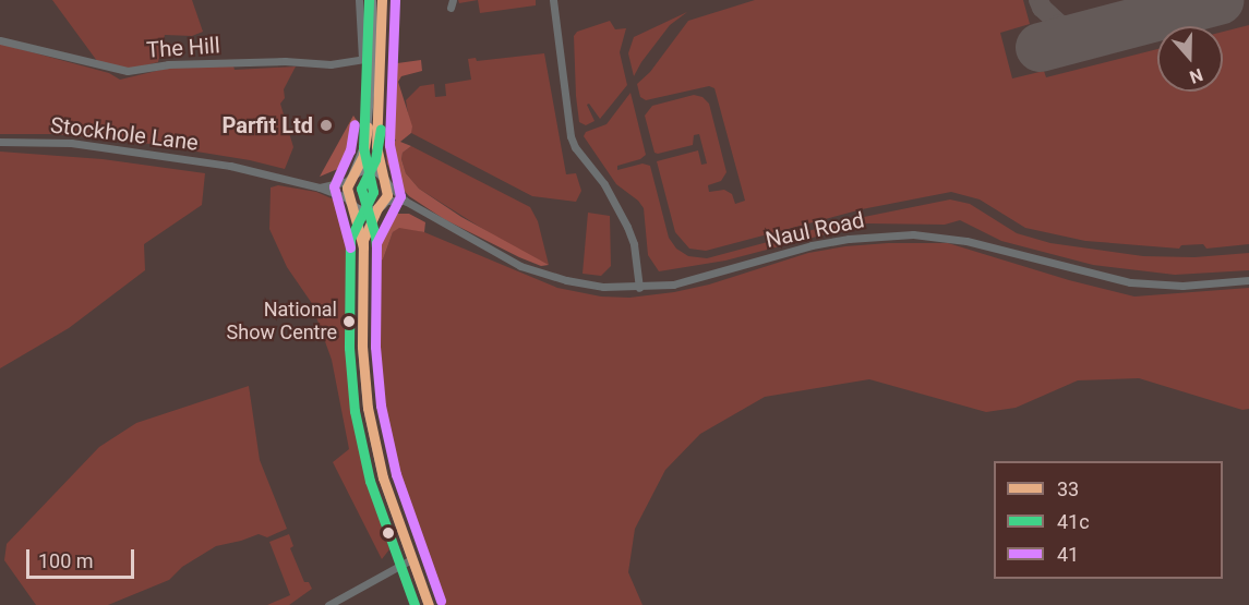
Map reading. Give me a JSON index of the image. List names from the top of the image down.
{
  "streets": {
    "street": ["The Hill", "Stockhole Lane", "Naul Road"]
  },
  "crossings": [
    ["Stockhole Lane", "Naul Road"]
  ],
  "places": ["Parfit Ltd", "National Show Centre"],
  "lines": ["transit line 33", "transit line 41c", "transit line 41"],
  "legend": ["33", "41c", "41"],
  "scale_bar": "100 m",
  "north": "bottom"
}
